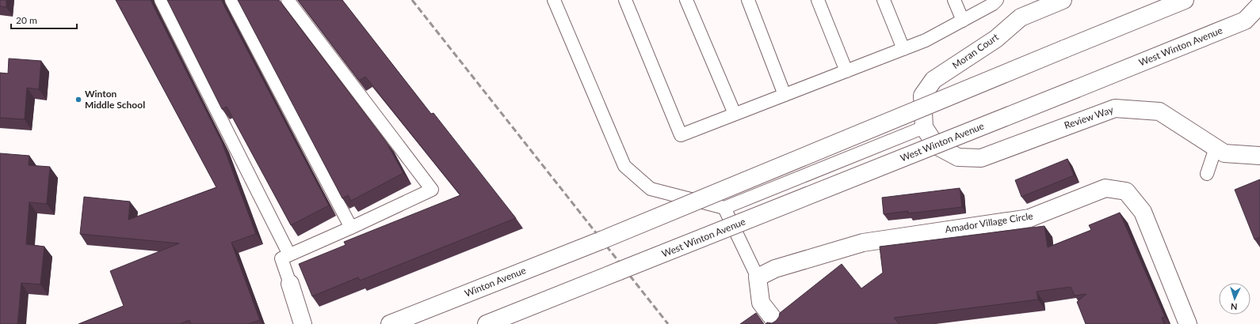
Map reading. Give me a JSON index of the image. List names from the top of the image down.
{
  "streets": {
    "main road": [
      "West Winton Avenue",
      "Moran Court",
      "Review Way",
      "Amador Village Circle",
      "Winton Avenue"
    ]
  },
  "crossings": [
    ["Moran Court", "Review Way"]
  ],
  "places": ["Winton Middle School"],
  "scale_bar": "20 m",
  "north": "bottom"
}
